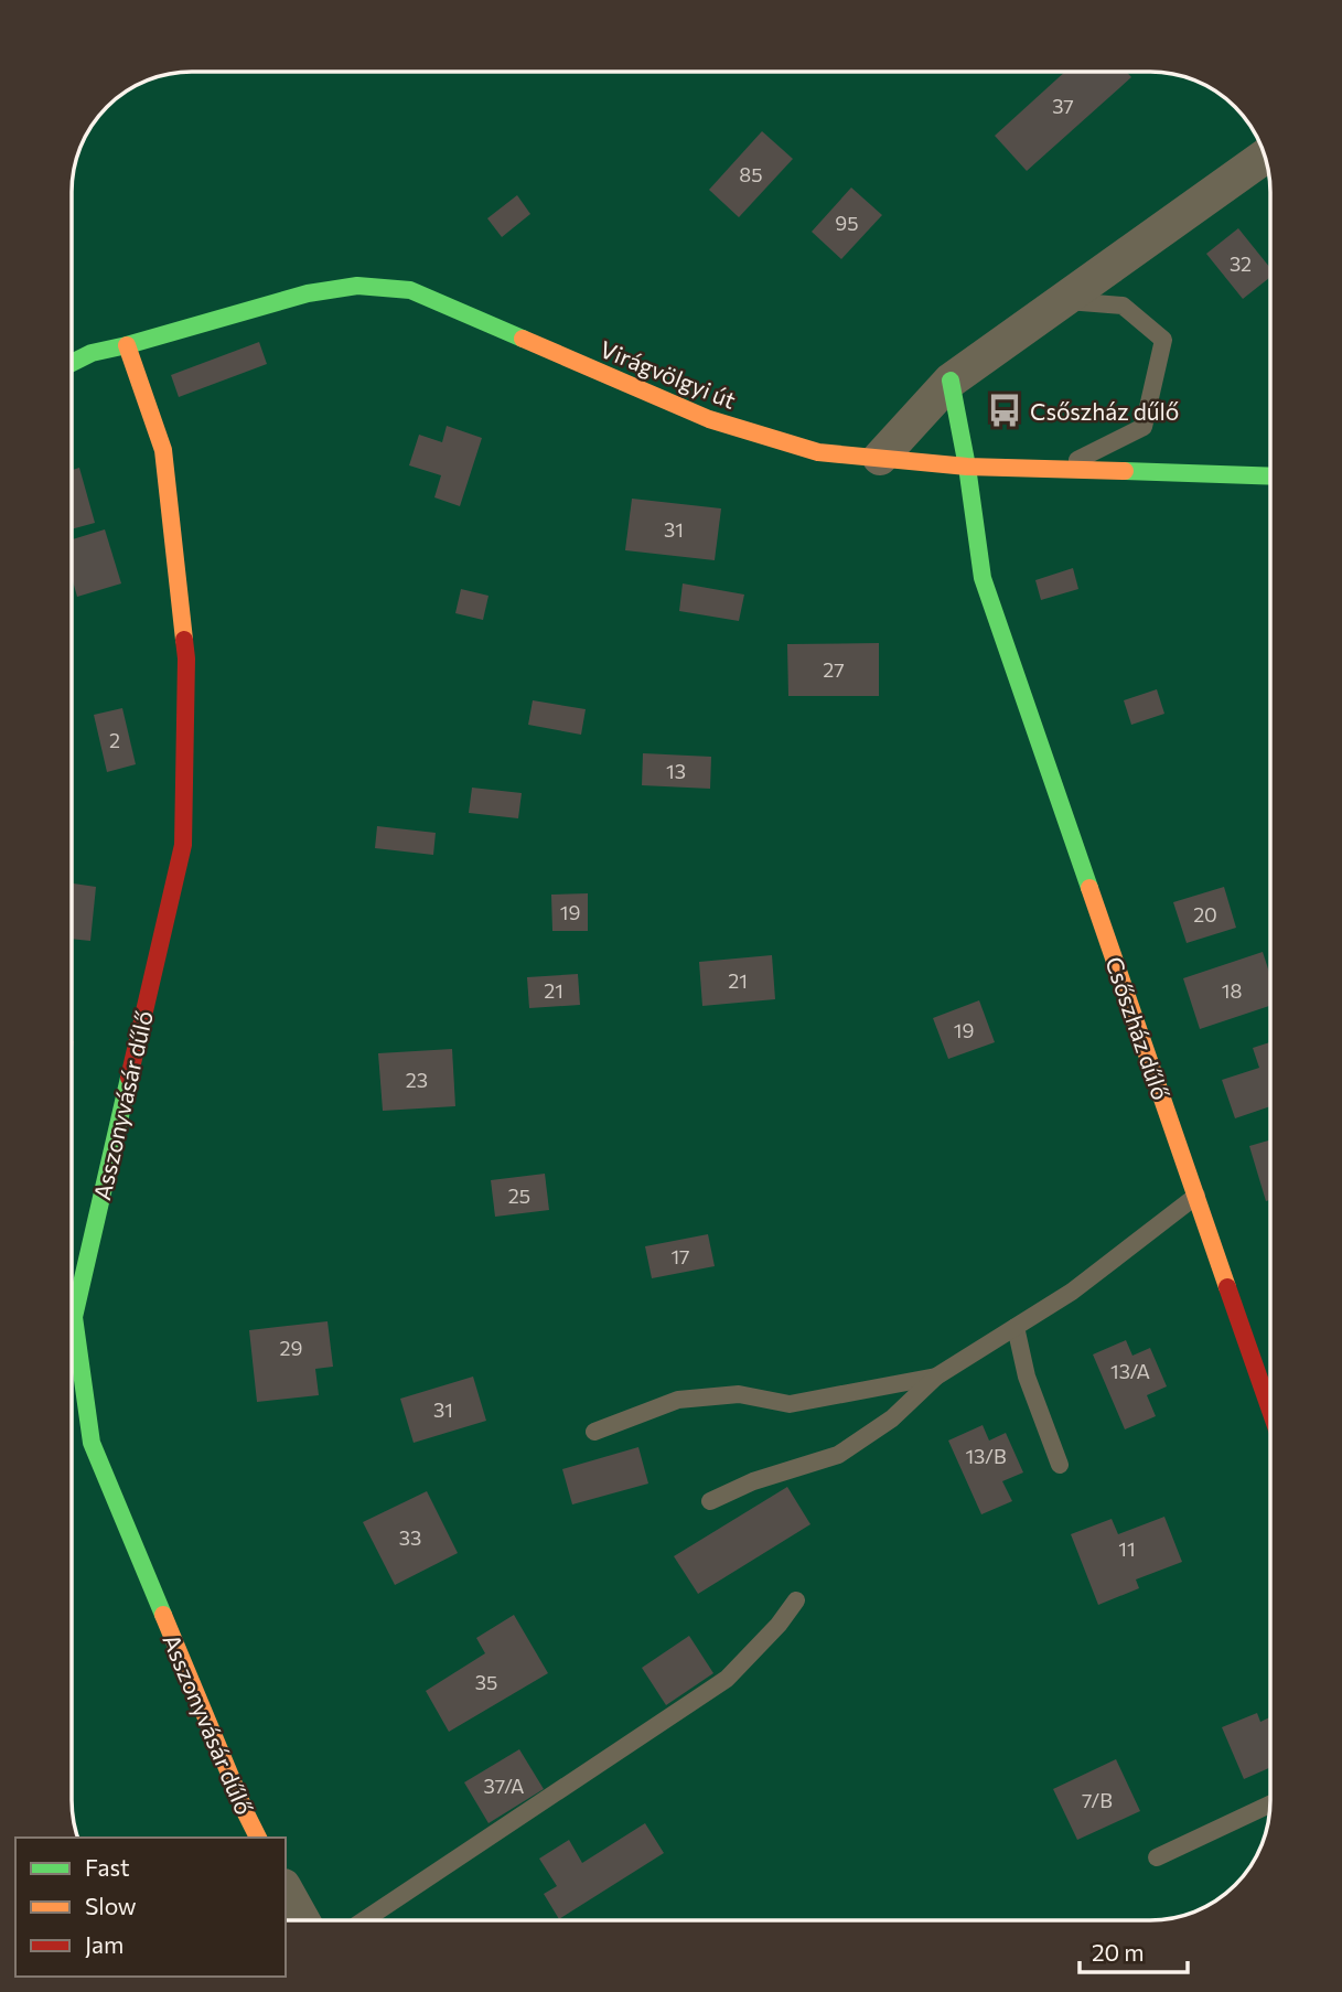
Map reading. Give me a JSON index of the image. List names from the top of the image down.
{
  "streets": {
    "street": ["Virágvölgyi út", "Csőszház dűlő", "Asszonyvásár dűlő"]
  },
  "crossings": [
    ["Virágvölgyi út", "Csőszház dűlő"],
    ["Virágvölgyi út", "Asszonyvásár dűlő"]
  ],
  "places": {
    "bus stop": ["Csőszház dűlő"]
  },
  "house_numbers": [
    "37",
    "85",
    "95",
    "32",
    "31",
    "27",
    "2",
    "13",
    "19",
    "20",
    "21",
    "21",
    "18",
    "19",
    "23",
    "25",
    "17",
    "29",
    "13/A",
    "31",
    "13/B",
    "33",
    "11",
    "35",
    "37/A",
    "7/B"
  ],
  "legend": ["Fast", "Slow", "Jam"],
  "scale_bar": "20 m"
}
